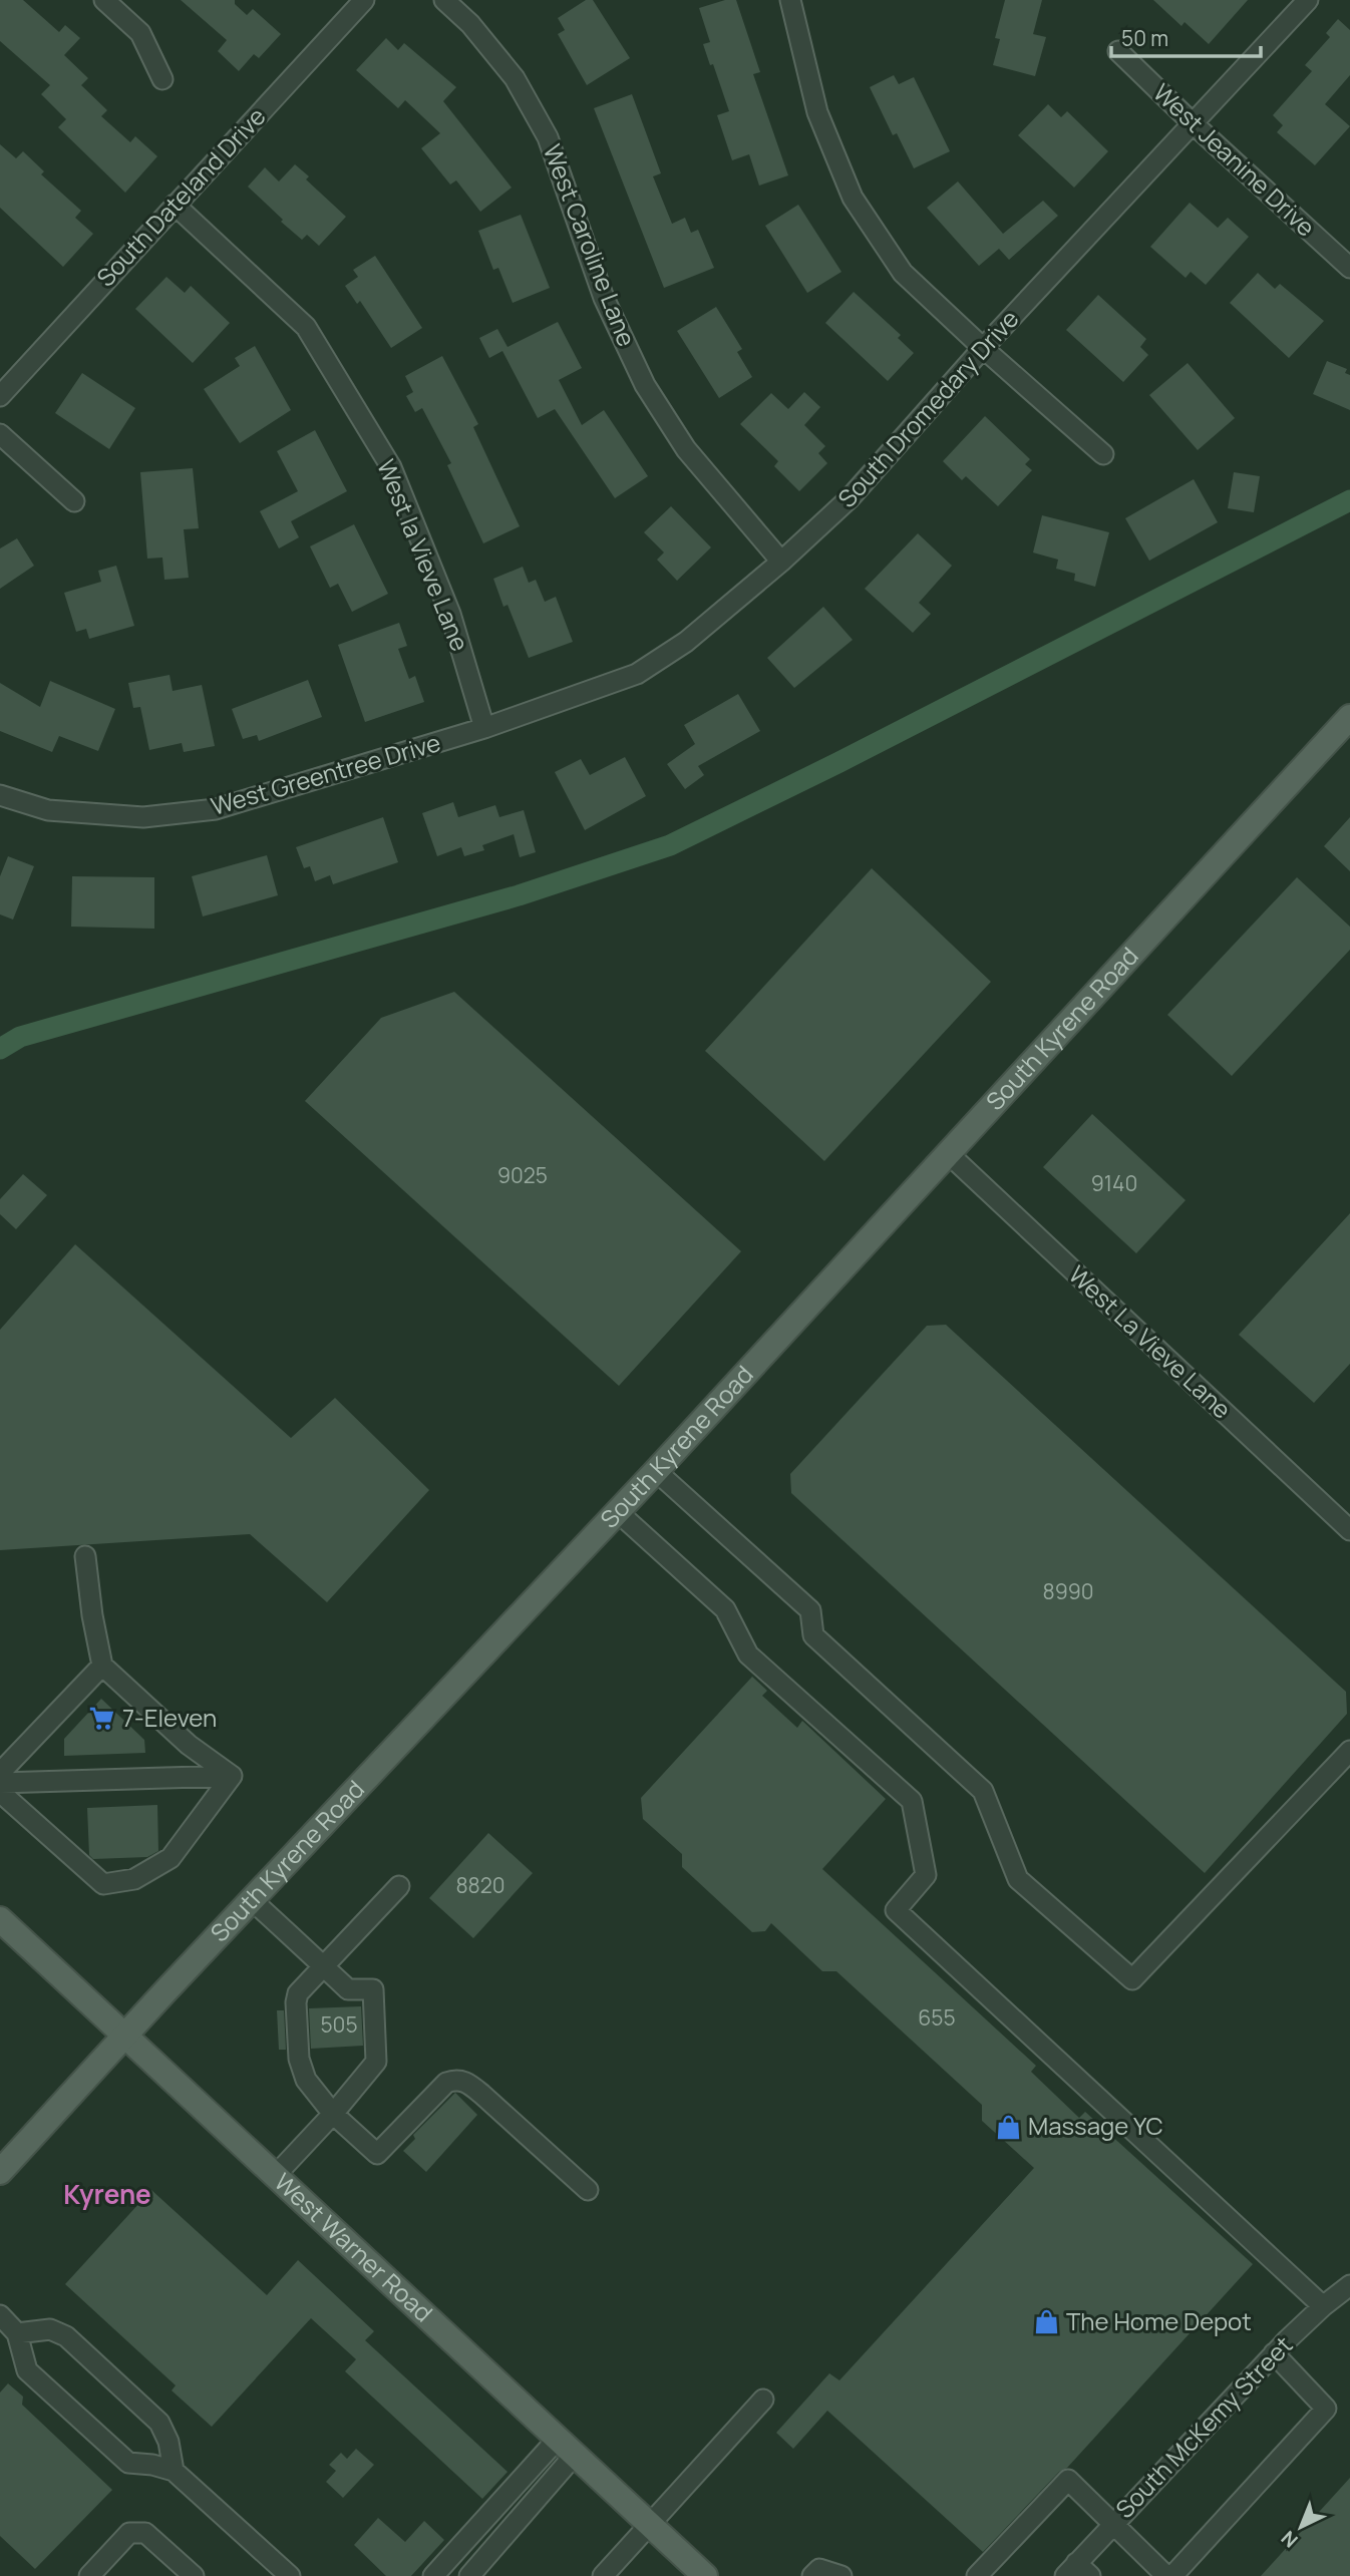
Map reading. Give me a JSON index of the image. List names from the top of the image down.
{
  "streets": {
    "main road": ["South Kyrene Road", "West Warner Road"],
    "street": [
      "West Jeanine Drive",
      "South Dateland Drive",
      "West Caroline Lane",
      "South Dromedary Drive",
      "West la Vieve Lane",
      "West Greentree Drive",
      "West La Vieve Lane",
      "South McKemy Street"
    ]
  },
  "crossings": [
    ["West Jeanine Drive", "South Dromedary Drive"],
    ["South Dateland Drive", "West la Vieve Lane"],
    ["West Caroline Lane", "South Dromedary Drive"],
    ["South Dromedary Drive", "West la Vieve Lane"],
    ["South Dromedary Drive", "West Greentree Drive"],
    ["West la Vieve Lane", "West Greentree Drive"],
    ["South Kyrene Road", "West La Vieve Lane"],
    ["South Kyrene Road", "West Warner Road"]
  ],
  "districts": ["Kyrene"],
  "places": {
    "supermarket": ["7-Eleven"],
    "shop": ["Massage YC", "The Home Depot"]
  },
  "house_numbers": [
    "9025",
    "9140",
    "8990",
    "8820",
    "655",
    "505"
  ],
  "scale_bar": "50 m",
  "north": "bottom left"
}
